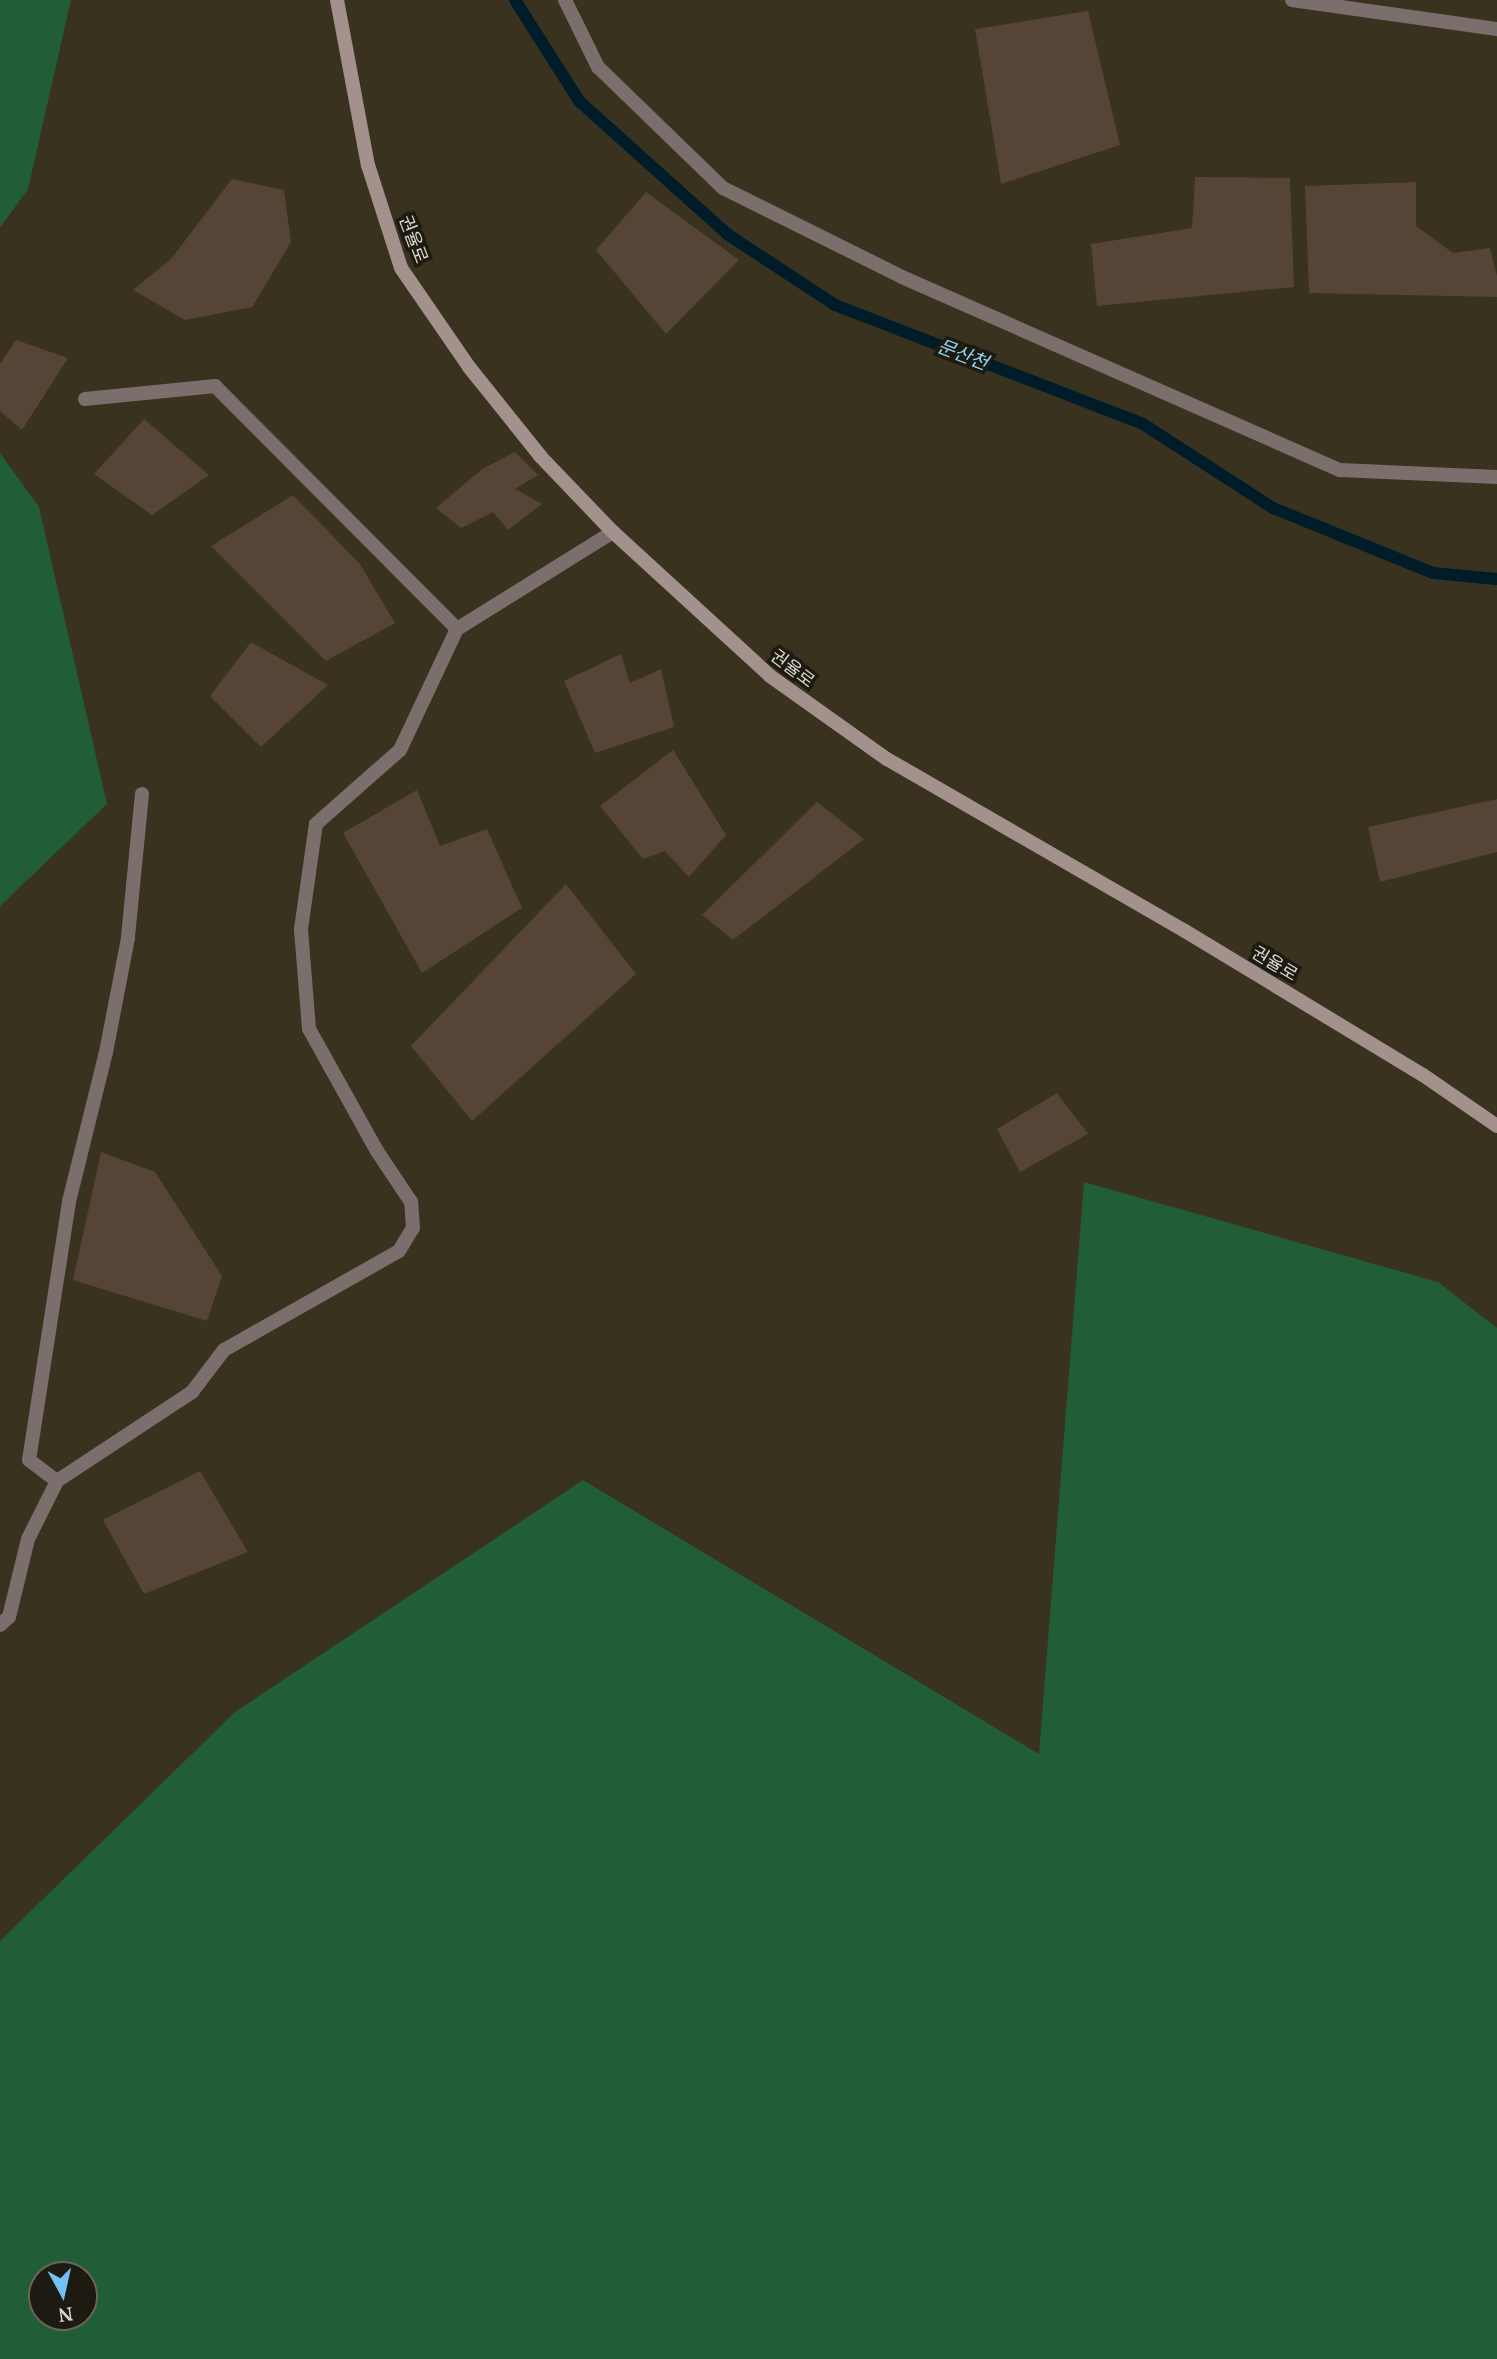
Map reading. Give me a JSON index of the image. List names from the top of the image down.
{
  "streets": {
    "main road": ["권율로"]
  },
  "water": ["문산천"],
  "north": "bottom"
}
